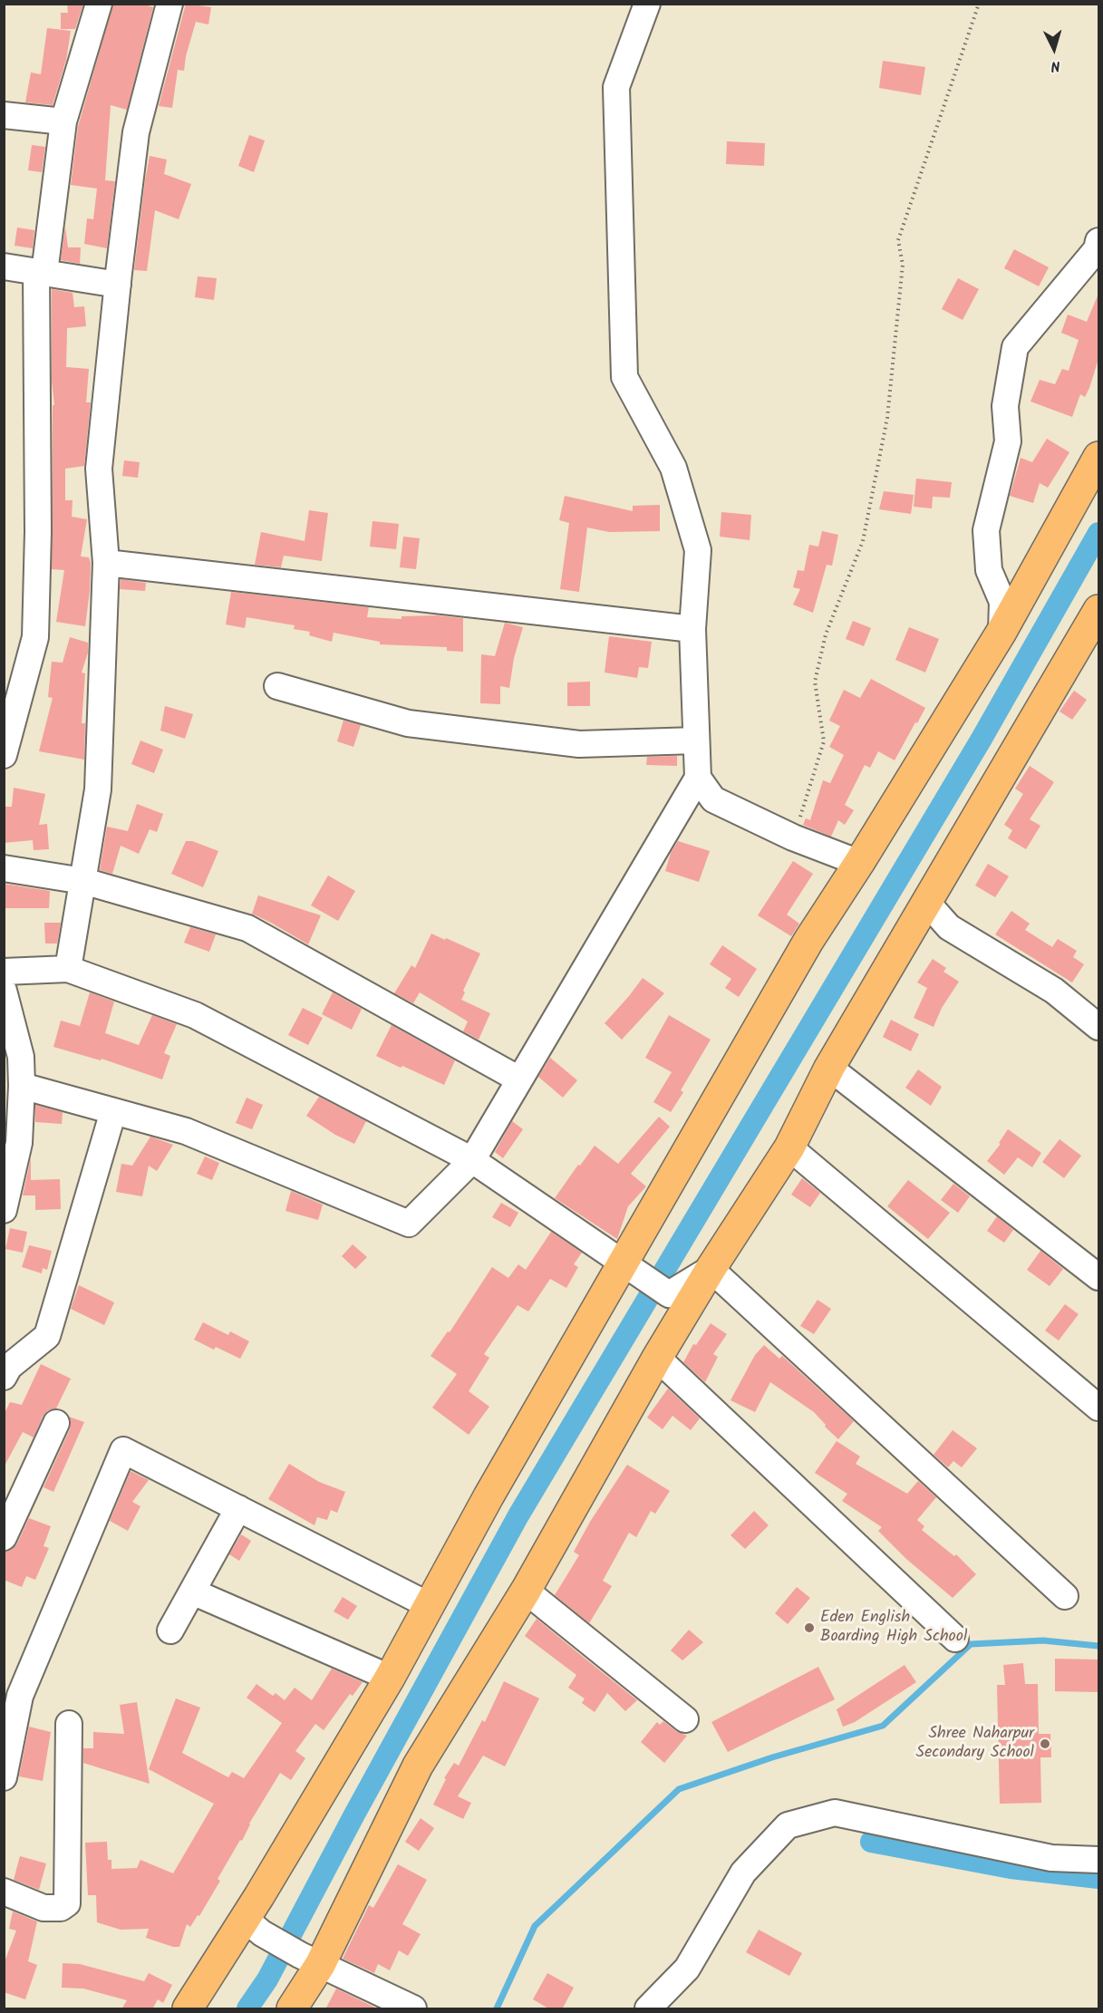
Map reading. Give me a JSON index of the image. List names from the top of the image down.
{
  "places": ["Eden English Boarding High School", "Shree Naharpur Secondary School"],
  "north": "bottom"
}
